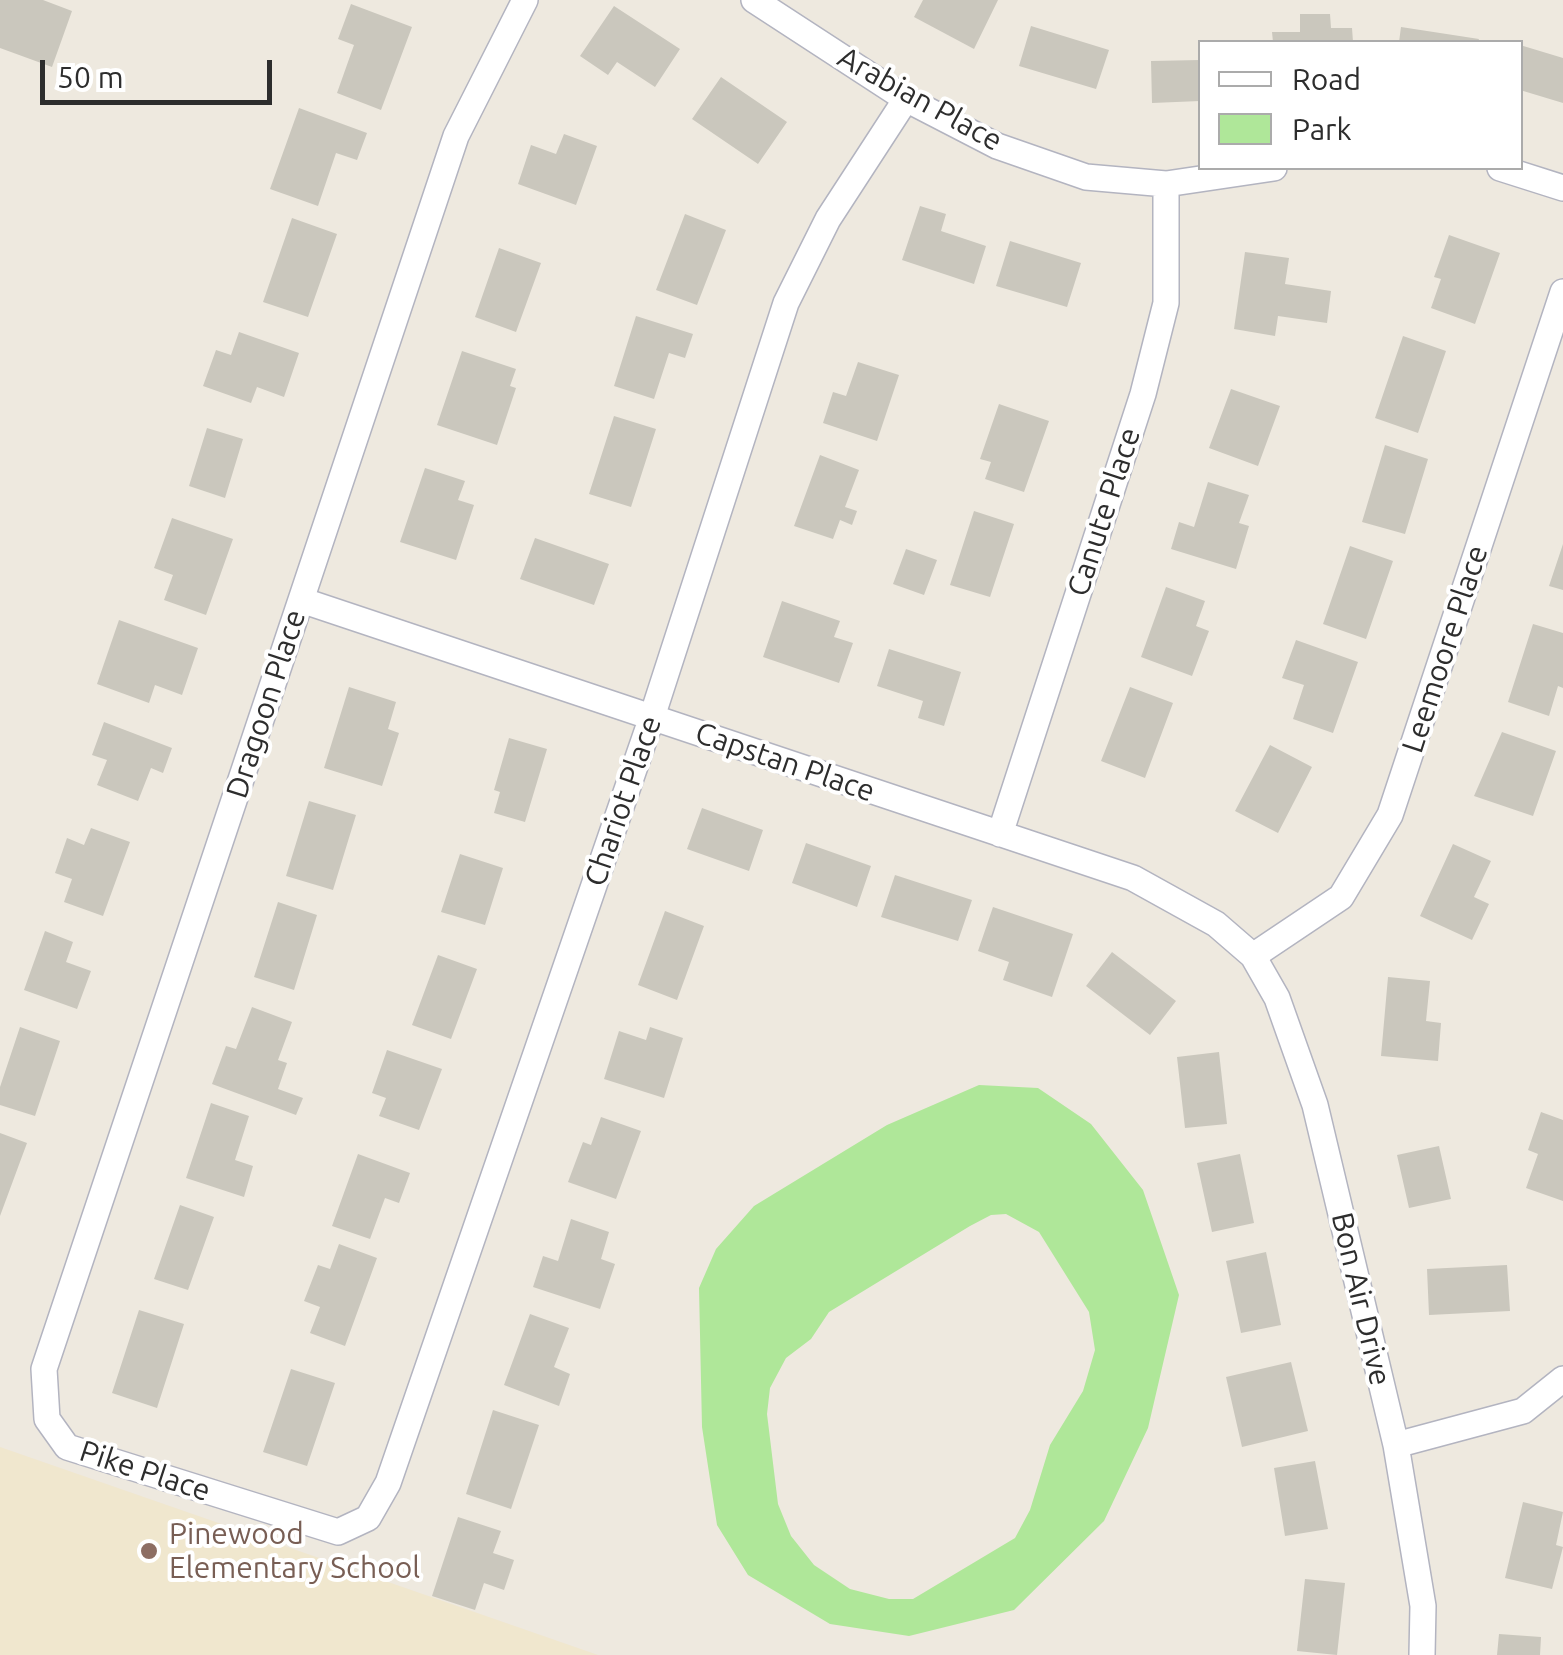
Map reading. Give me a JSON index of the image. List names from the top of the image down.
{
  "streets": {
    "street": [
      "Arabian Place",
      "Canute Place",
      "Leemoore Place",
      "Dragoon Place",
      "Capstan Place",
      "Chariot Place",
      "Bon Air Drive",
      "Pike Place"
    ]
  },
  "crossings": [
    ["Arabian Place", "Canute Place"],
    ["Arabian Place", "Chariot Place"],
    ["Canute Place", "Capstan Place"],
    ["Leemoore Place", "Capstan Place"],
    ["Leemoore Place", "Bon Air Drive"],
    ["Dragoon Place", "Capstan Place"],
    ["Dragoon Place", "Pike Place"],
    ["Capstan Place", "Chariot Place"],
    ["Capstan Place", "Bon Air Drive"],
    ["Chariot Place", "Pike Place"]
  ],
  "places": ["Pinewood Elementary School"],
  "legend": ["Road", "Park"],
  "scale_bar": "50 m"
}
